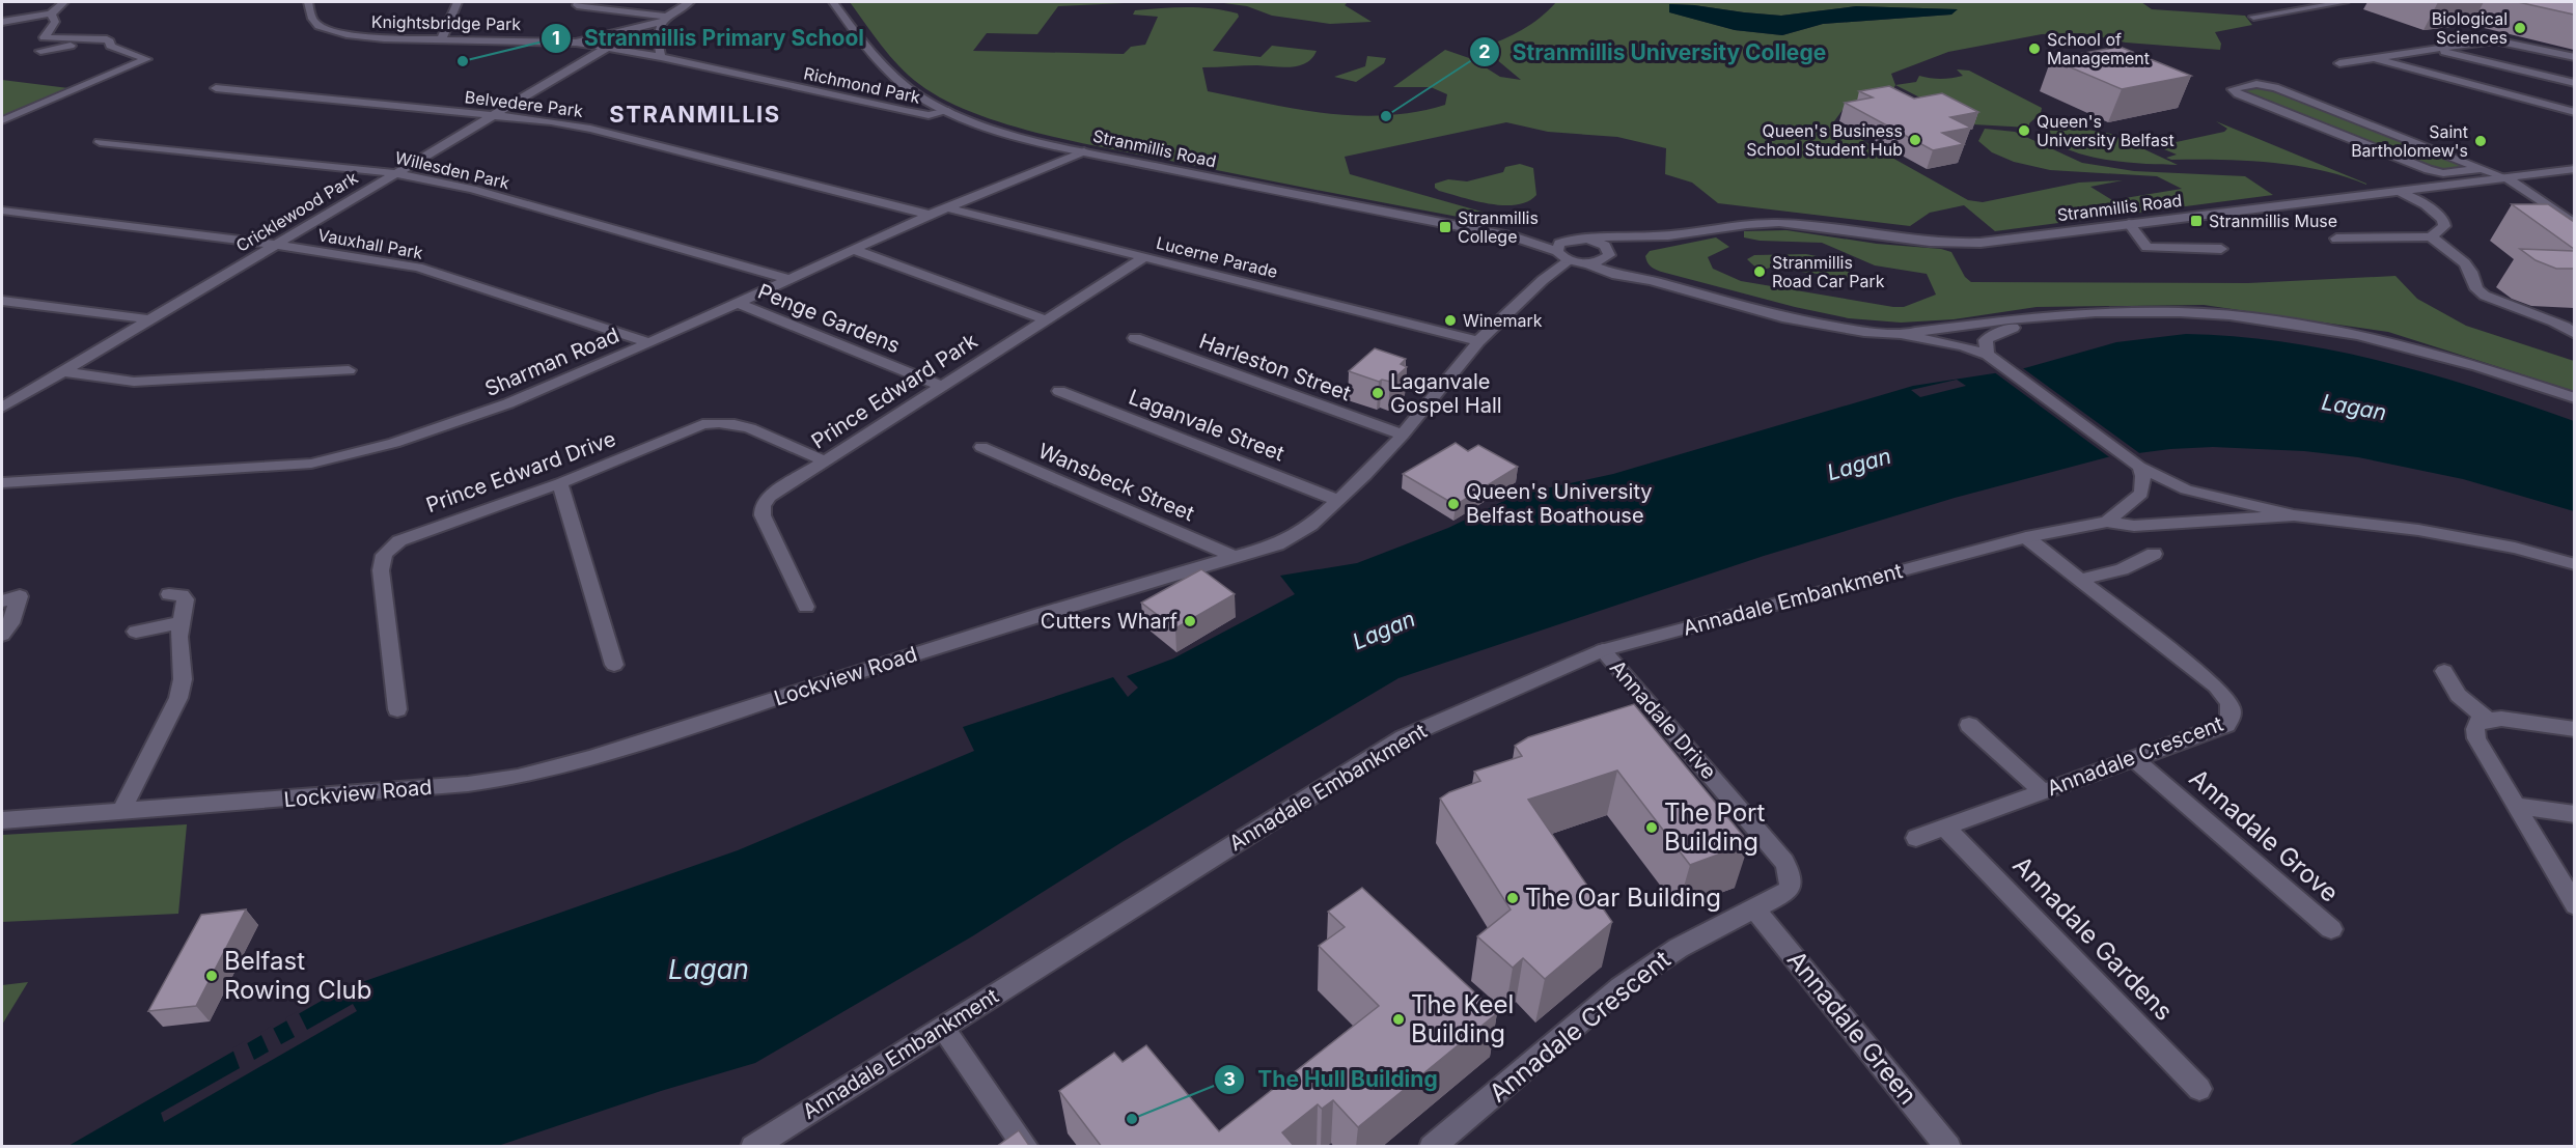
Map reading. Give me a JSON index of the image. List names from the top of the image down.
{
  "streets": {
    "street": [
      "Knightsbridge Park",
      "Richmond Park",
      "Belvedere Park",
      "Stranmillis Road",
      "Willesden Park",
      "Cricklewood Park",
      "Vauxhall Park",
      "Lucerne Parade",
      "Penge Gardens",
      "Sharman Road",
      "Harleston Street",
      "Prince Edward Park",
      "Laganvale Street",
      "Prince Edward Drive",
      "Wansbeck Street",
      "Annadale Embankment",
      "Lockview Road",
      "Annadale Drive",
      "Annadale Crescent",
      "Annadale Grove",
      "Annadale Gardens",
      "Annadale Green"
    ]
  },
  "crossings": [
    ["Knightsbridge Park", "Richmond Park"],
    ["Richmond Park", "Stranmillis Road"],
    ["Richmond Park", "Cricklewood Park"],
    ["Belvedere Park", "Cricklewood Park"],
    ["Belvedere Park", "Sharman Road"],
    ["Stranmillis Road", "Sharman Road"],
    ["Willesden Park", "Cricklewood Park"],
    ["Willesden Park", "Sharman Road"],
    ["Cricklewood Park", "Vauxhall Park"],
    ["Vauxhall Park", "Sharman Road"],
    ["Lucerne Parade", "Sharman Road"],
    ["Lucerne Parade", "Prince Edward Park"],
    ["Lucerne Parade", "Lockview Road"],
    ["Penge Gardens", "Sharman Road"],
    ["Penge Gardens", "Prince Edward Park"],
    ["Harleston Street", "Lockview Road"],
    ["Prince Edward Park", "Prince Edward Drive"],
    ["Laganvale Street", "Lockview Road"],
    ["Wansbeck Street", "Lockview Road"],
    ["Annadale Embankment", "Annadale Drive"],
    ["Annadale Embankment", "Annadale Crescent"],
    ["Annadale Drive", "Annadale Crescent"],
    ["Annadale Crescent", "Annadale Grove"],
    ["Annadale Crescent", "Annadale Gardens"],
    ["Annadale Crescent", "Annadale Green"]
  ],
  "districts": ["STRANMILLIS"],
  "water": ["Lagan"],
  "places": {
    "other": [
      "Biological Sciences",
      "School of Management",
      "Stranmillis Primary School",
      "Stranmillis University College",
      "Queen's University Belfast",
      "Queen's Business School Student Hub",
      "Saint Bartholomew's",
      "Stranmillis Road Car Park",
      "Winemark",
      "Laganvale Gospel Hall",
      "Queen's University Belfast Boathouse",
      "Cutters Wharf",
      "The Port Building",
      "The Oar Building",
      "Belfast Rowing Club",
      "The Keel Building",
      "The Hull Building"
    ],
    "transit": ["Stranmillis Muse", "Stranmillis College"]
  }
}
